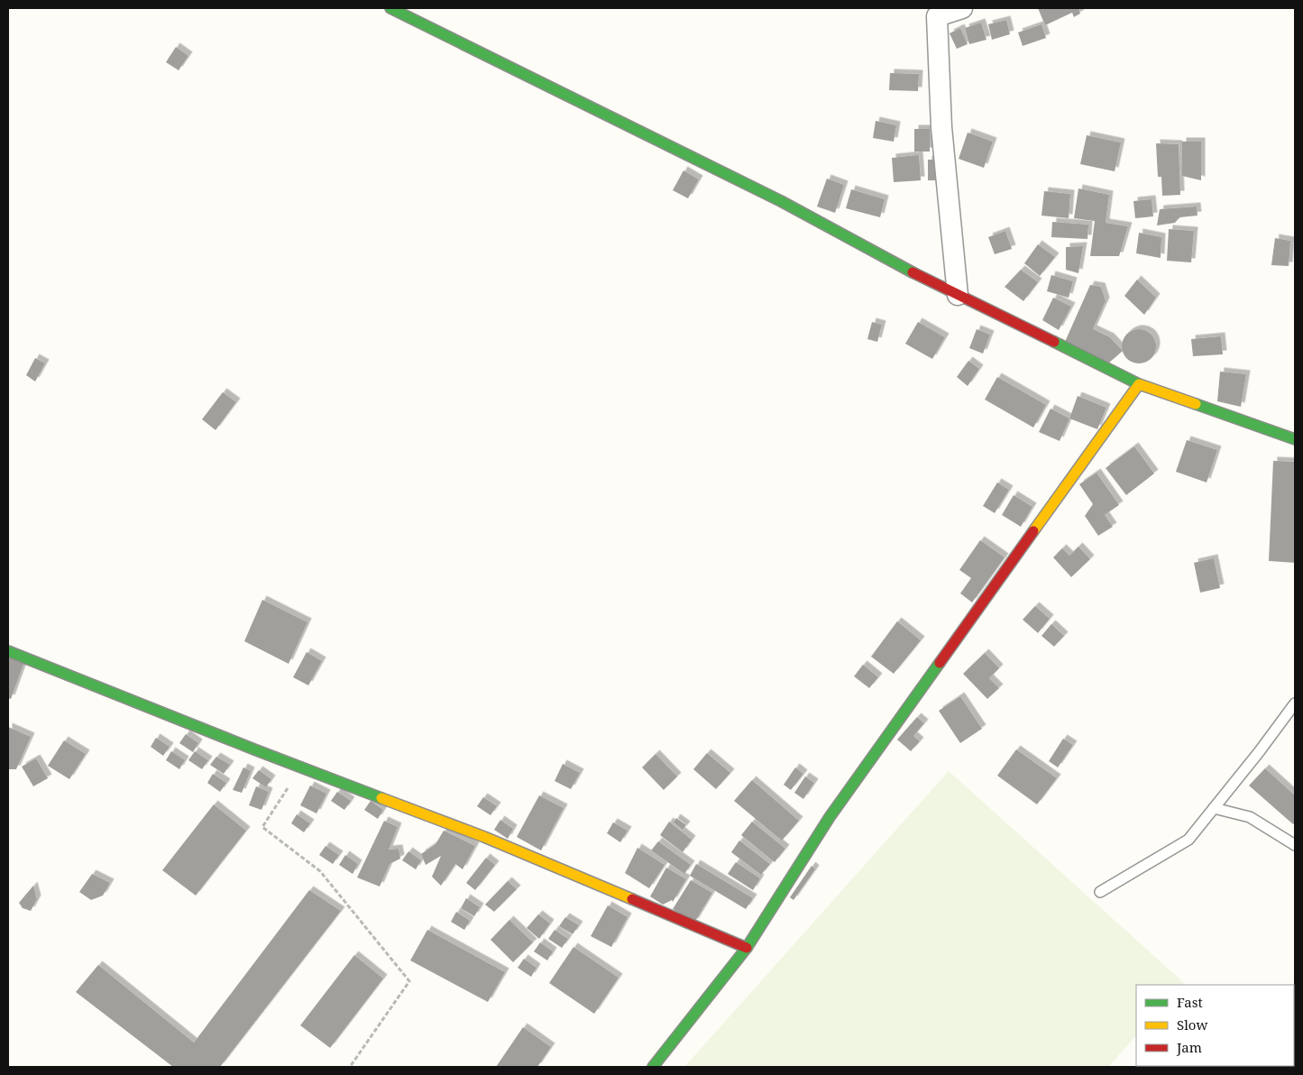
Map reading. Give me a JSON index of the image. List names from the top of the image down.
{
  "legend": ["Fast", "Slow", "Jam"]
}
